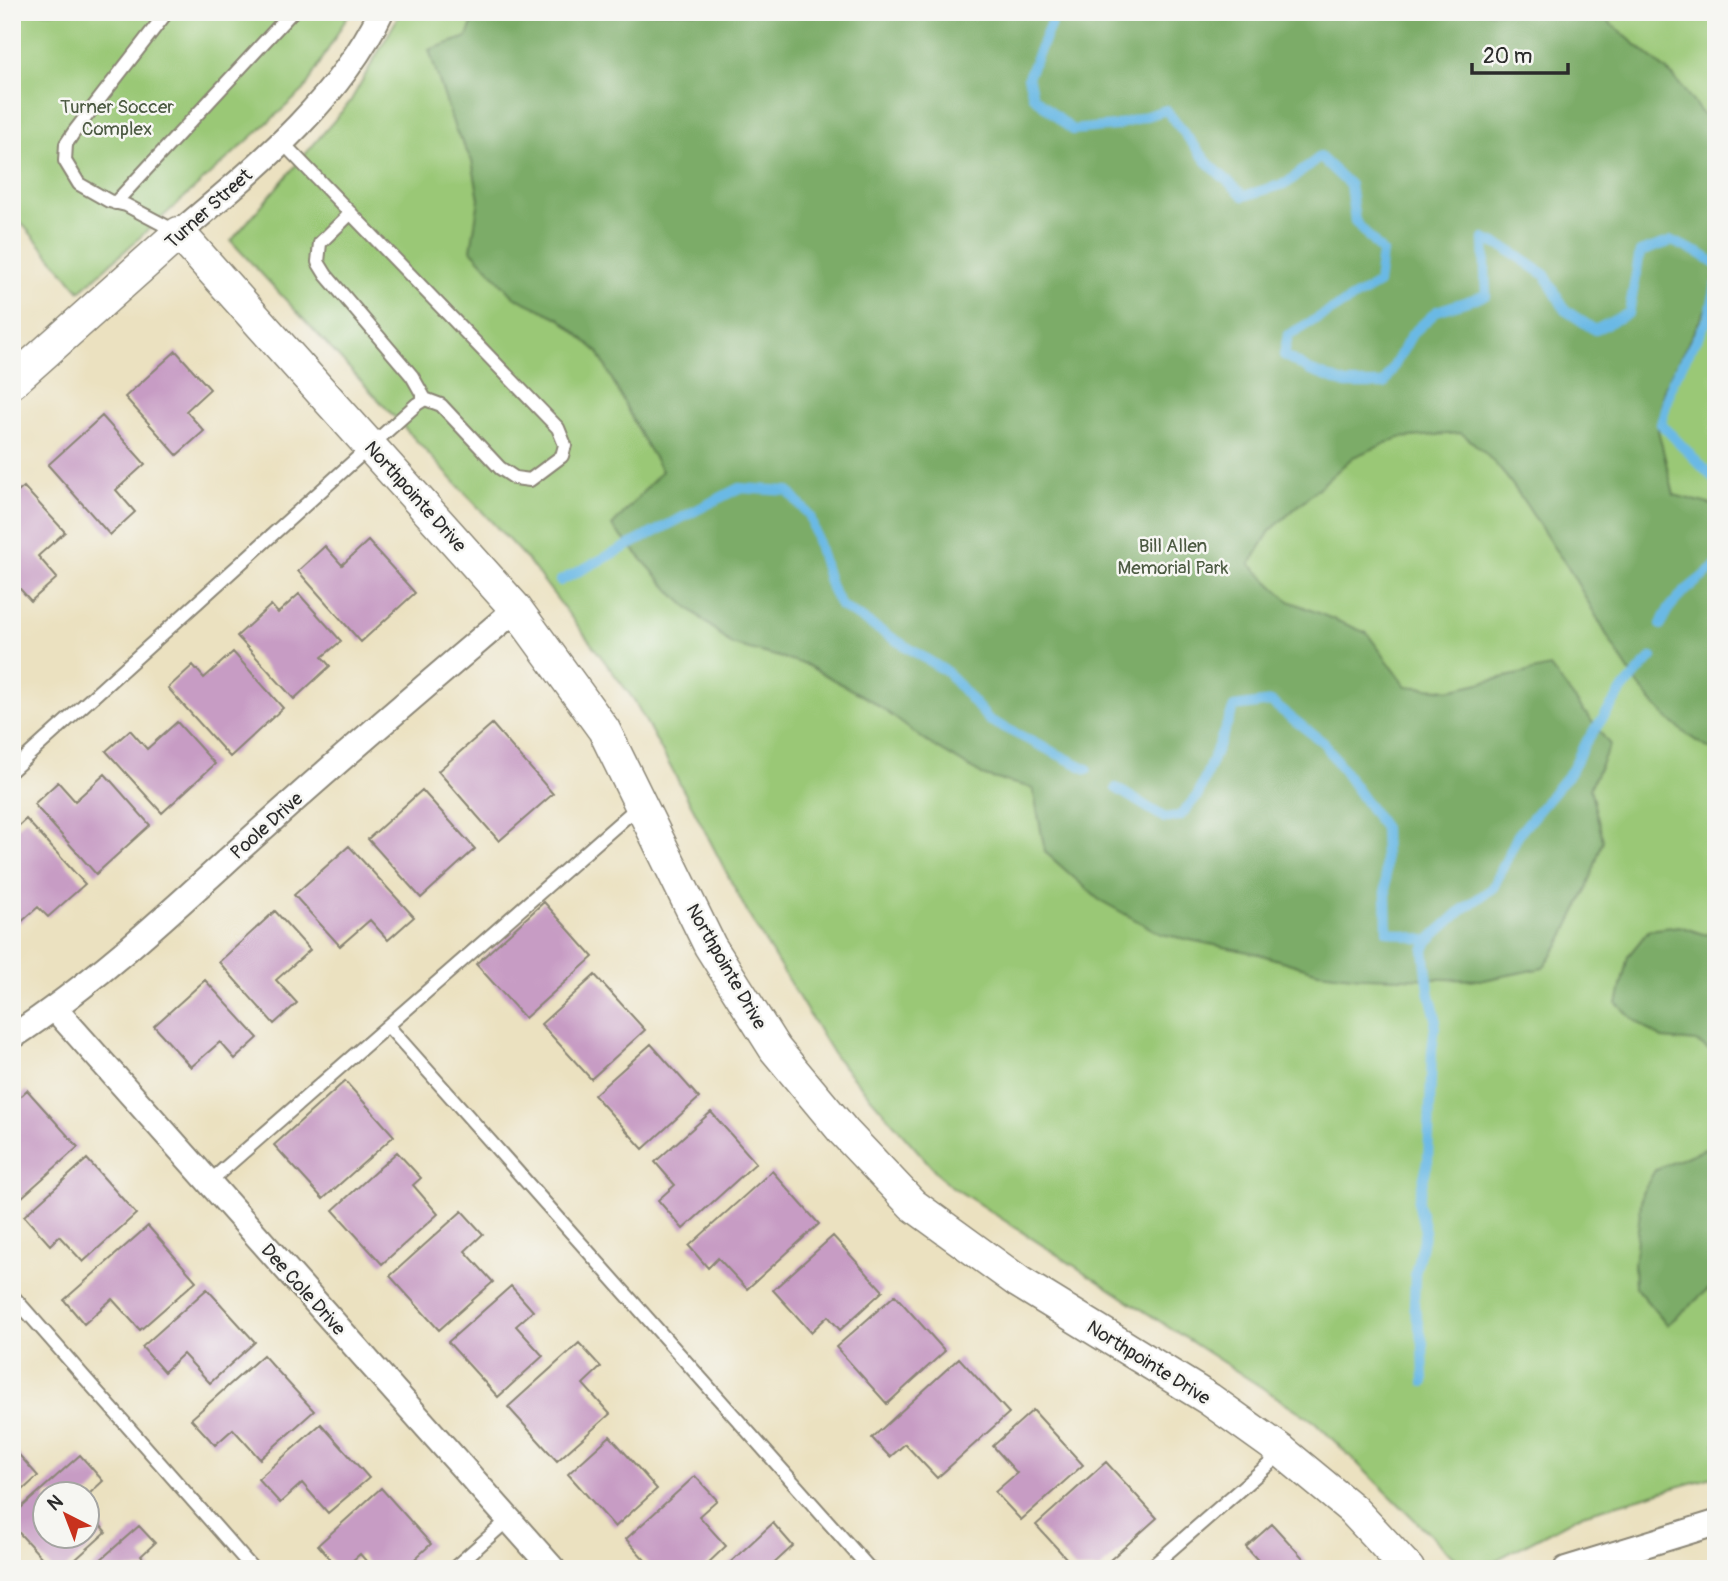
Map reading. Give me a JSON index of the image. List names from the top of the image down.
{
  "streets": {
    "street": [
      "Turner Street",
      "Northpointe Drive",
      "Poole Drive",
      "Dee Cole Drive"
    ]
  },
  "crossings": [
    ["Turner Street", "Northpointe Drive"],
    ["Northpointe Drive", "Poole Drive"],
    ["Poole Drive", "Dee Cole Drive"]
  ],
  "parks": ["Turner Soccer Complex", "Bill Allen Memorial Park"],
  "scale_bar": "20 m",
  "north": "top left"
}
